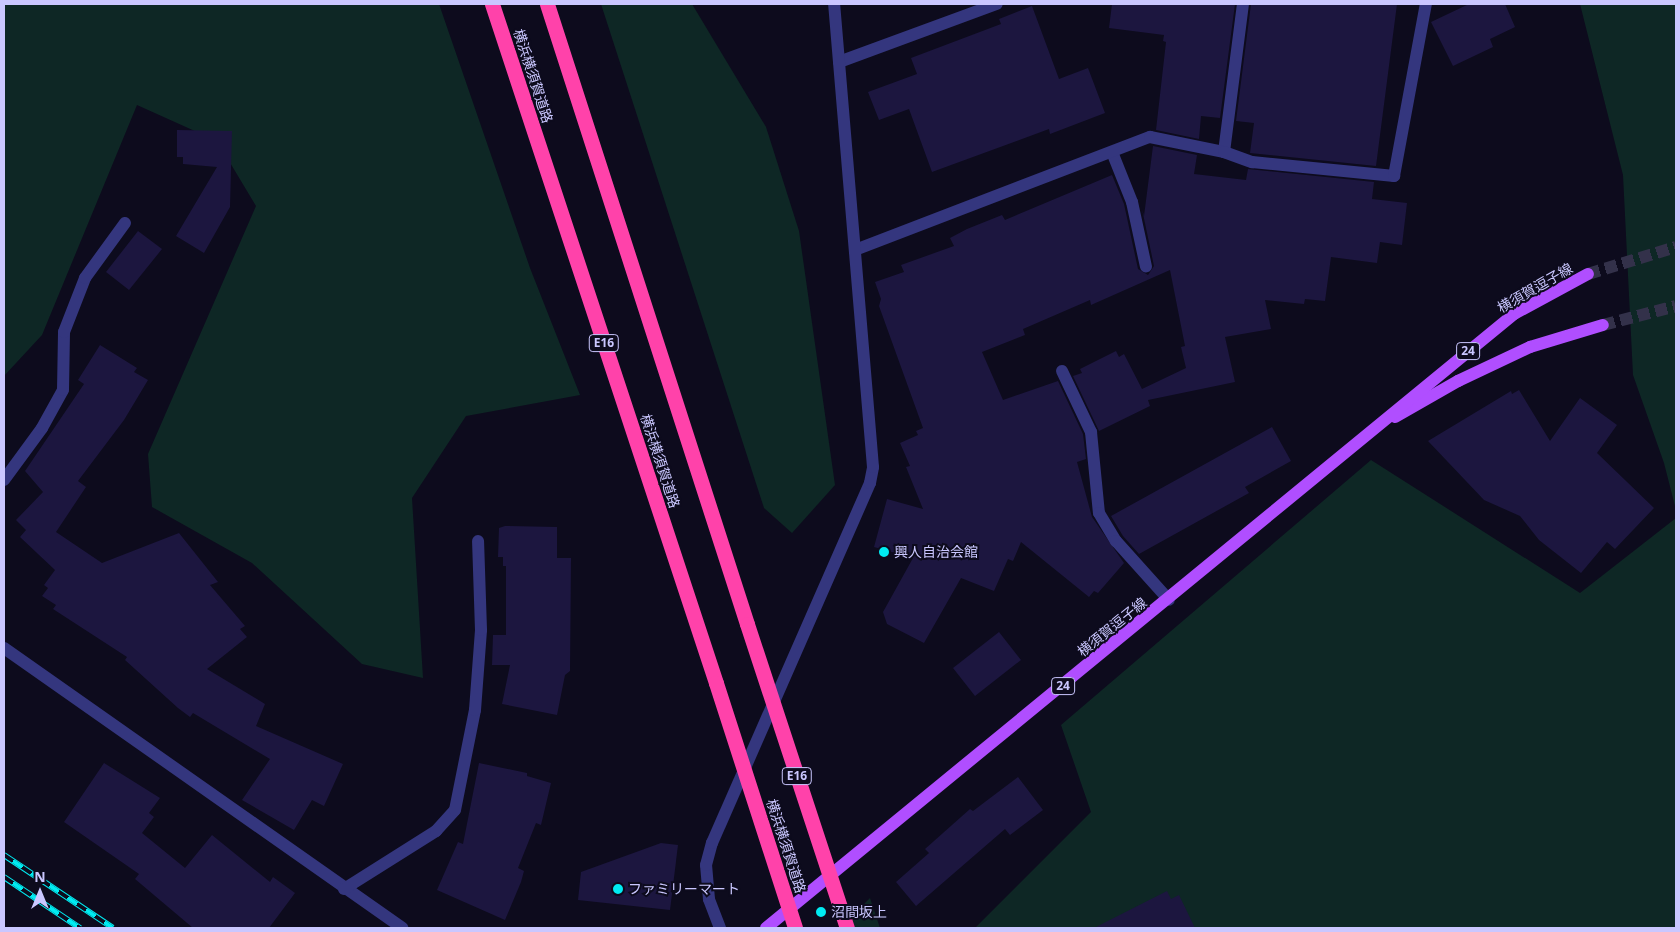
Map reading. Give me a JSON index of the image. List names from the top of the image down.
{
  "streets": {
    "highway": ["横浜横須賀道路", "E16"],
    "main road": ["横須賀逗子線", "24"]
  },
  "places": ["興人自治会館", "ファミリーマート", "沼間坂上"],
  "north": "top"
}
